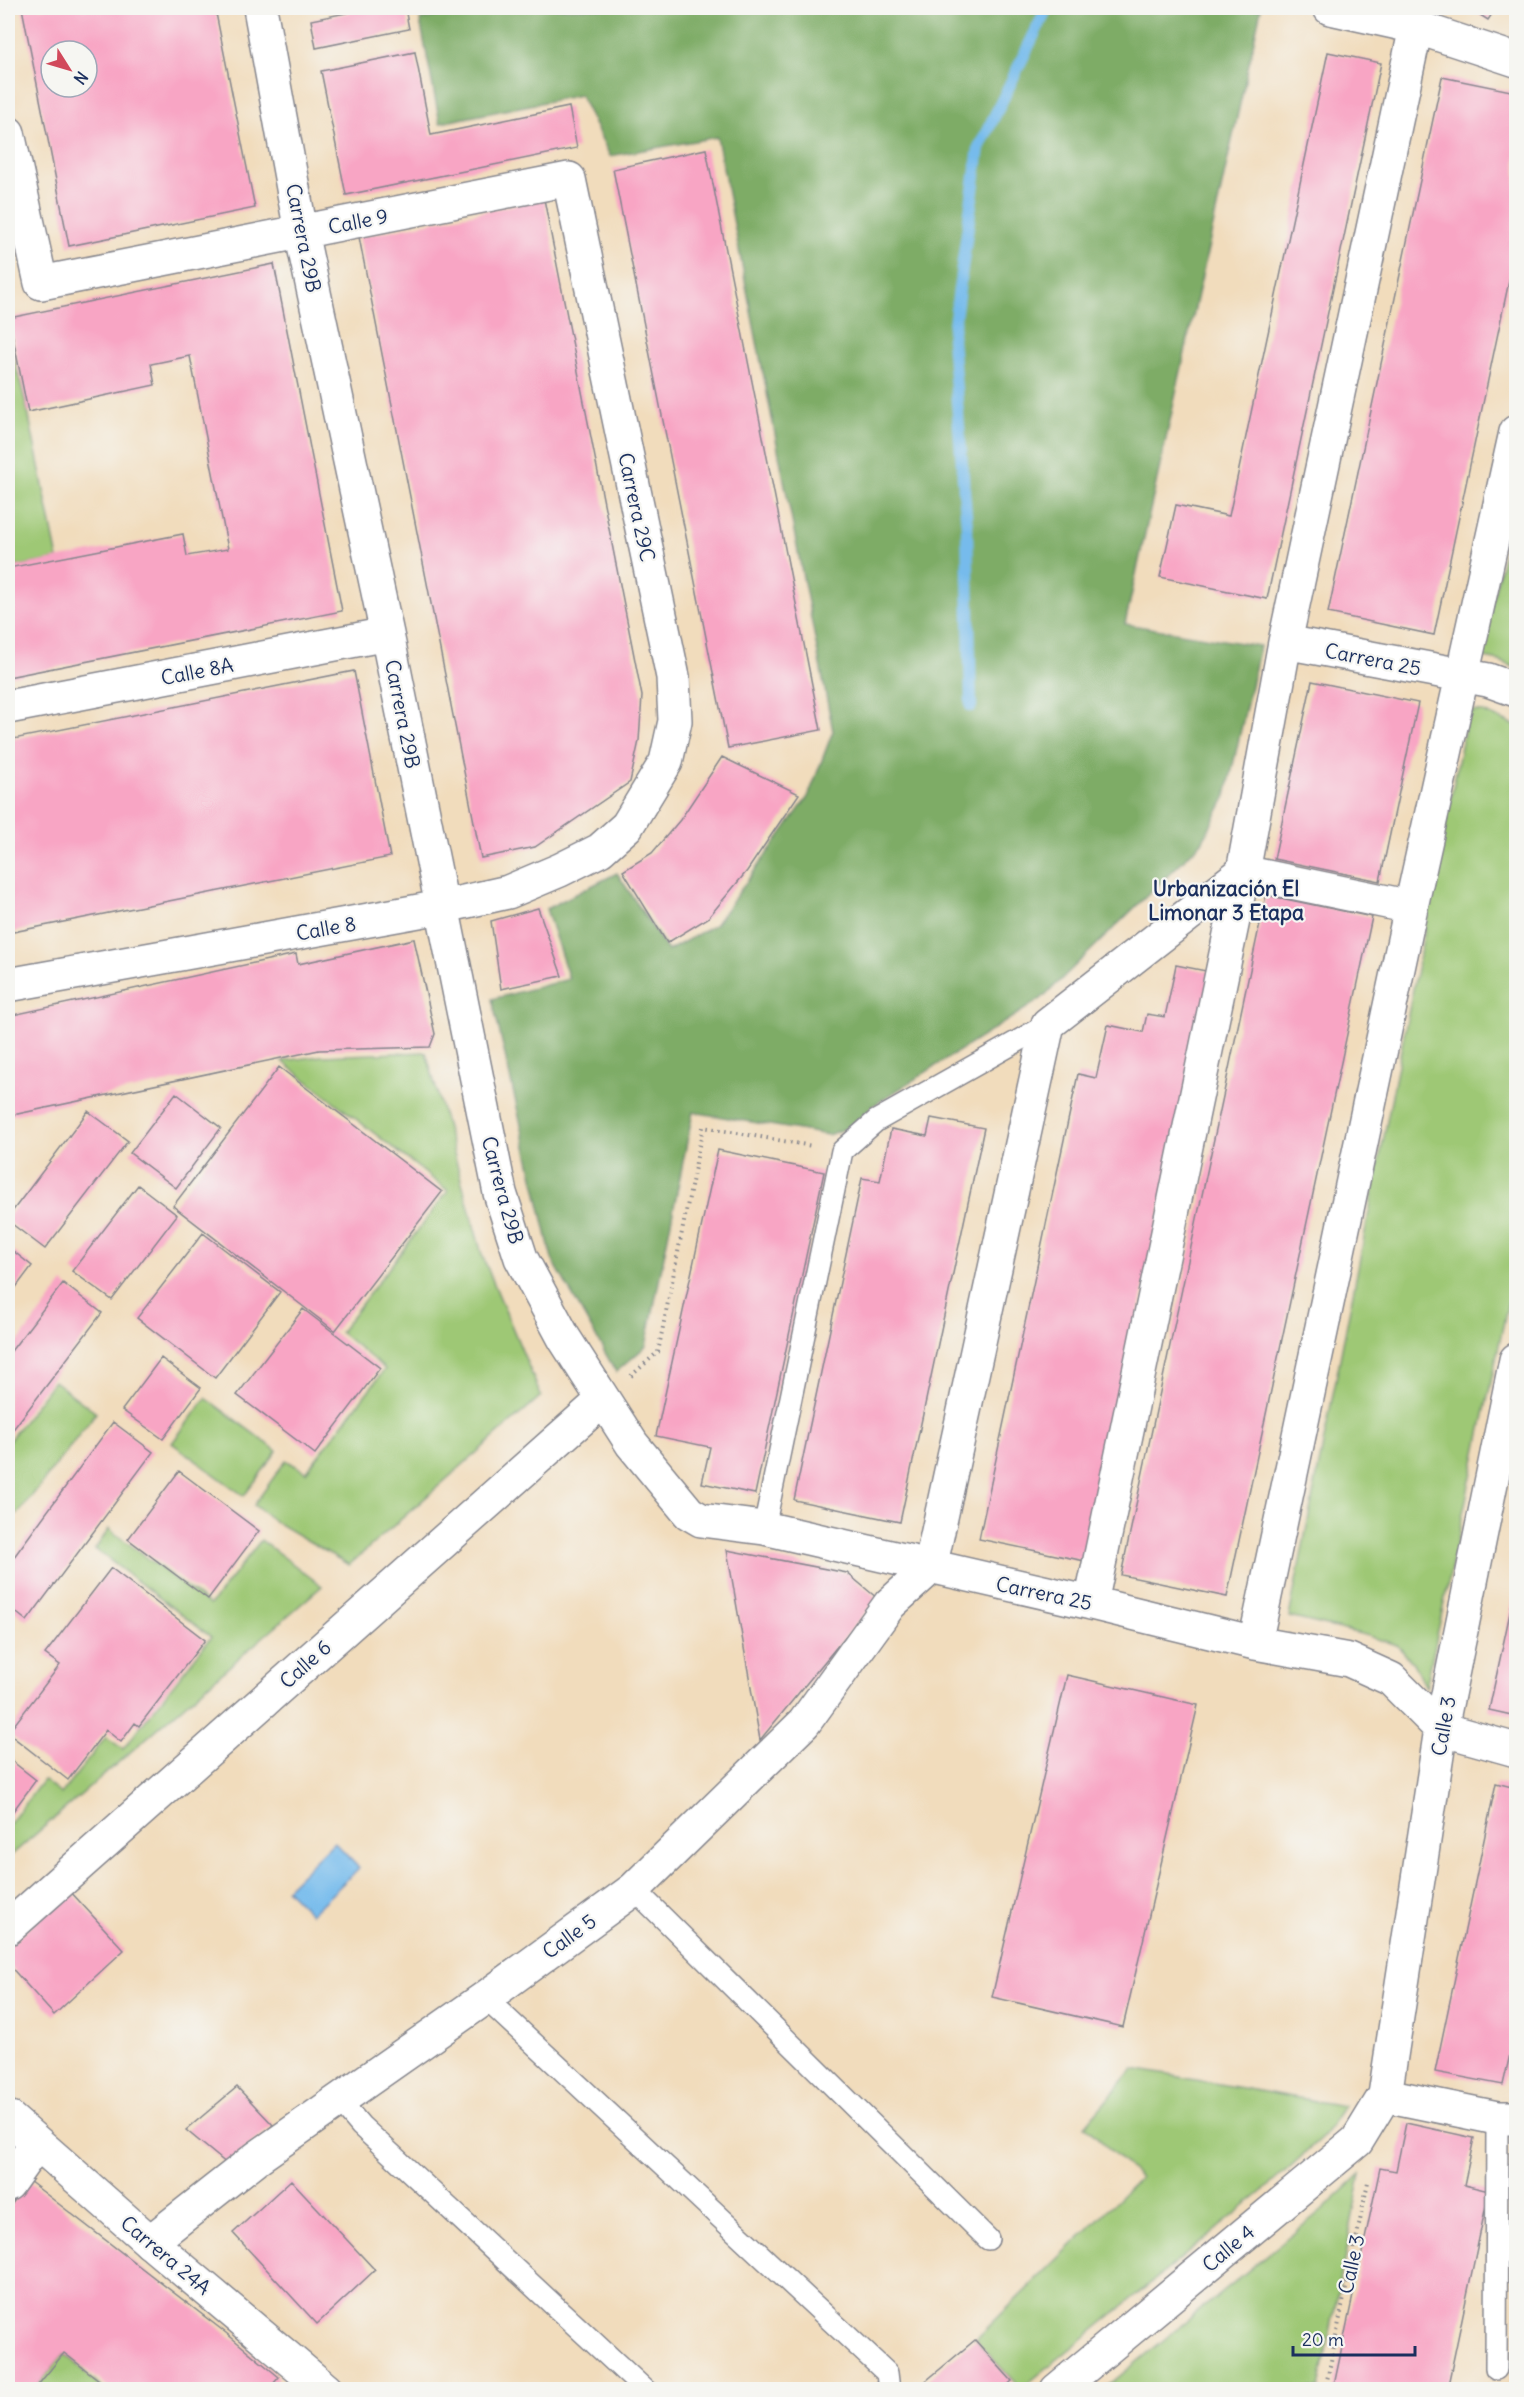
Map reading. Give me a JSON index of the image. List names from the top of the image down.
{
  "streets": {
    "street": [
      "Calle 9",
      "Carrera 29B",
      "Carrera 29C",
      "Carrera 25",
      "Calle 8A",
      "Calle 8",
      "Calle 6",
      "Calle 3",
      "Calle 5",
      "Calle 4",
      "Carrera 24A"
    ]
  },
  "crossings": [
    ["Calle 9", "Carrera 29B"],
    ["Calle 9", "Carrera 29C"],
    ["Carrera 29B", "Carrera 25"],
    ["Carrera 29B", "Calle 8A"],
    ["Carrera 29B", "Calle 8"],
    ["Carrera 29B", "Calle 6"],
    ["Carrera 29C", "Calle 8"],
    ["Carrera 25", "Calle 6"],
    ["Carrera 25", "Calle 3"],
    ["Carrera 25", "Calle 5"],
    ["Calle 3", "Calle 4"],
    ["Calle 5", "Carrera 24A"]
  ],
  "districts": ["Urbanización El Limonar 3 Etapa"],
  "scale_bar": "20 m",
  "north": "bottom right"
}
